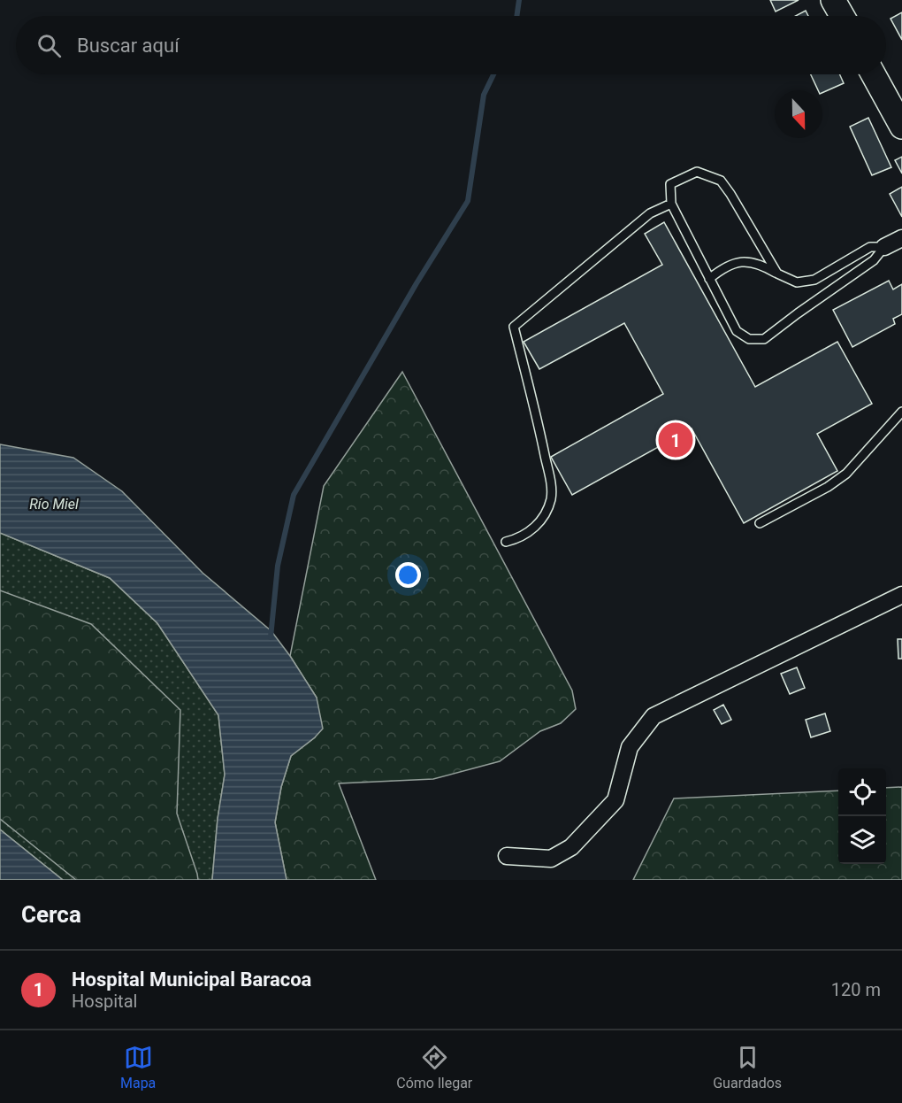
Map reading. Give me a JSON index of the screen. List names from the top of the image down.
{
  "water": ["Río Miel"],
  "north": "bottom",
  "page": {
    "search": "Buscar aquí",
    "pins": "1",
    "heading": "Cerca",
    "list": [
      {
        "mark": "1",
        "name": "Hospital Municipal Baracoa",
        "note": "Hospital",
        "value": "120 m"
      }
    ],
    "nav": ["Mapa", "Cómo llegar", "Guardados"]
  }
}
